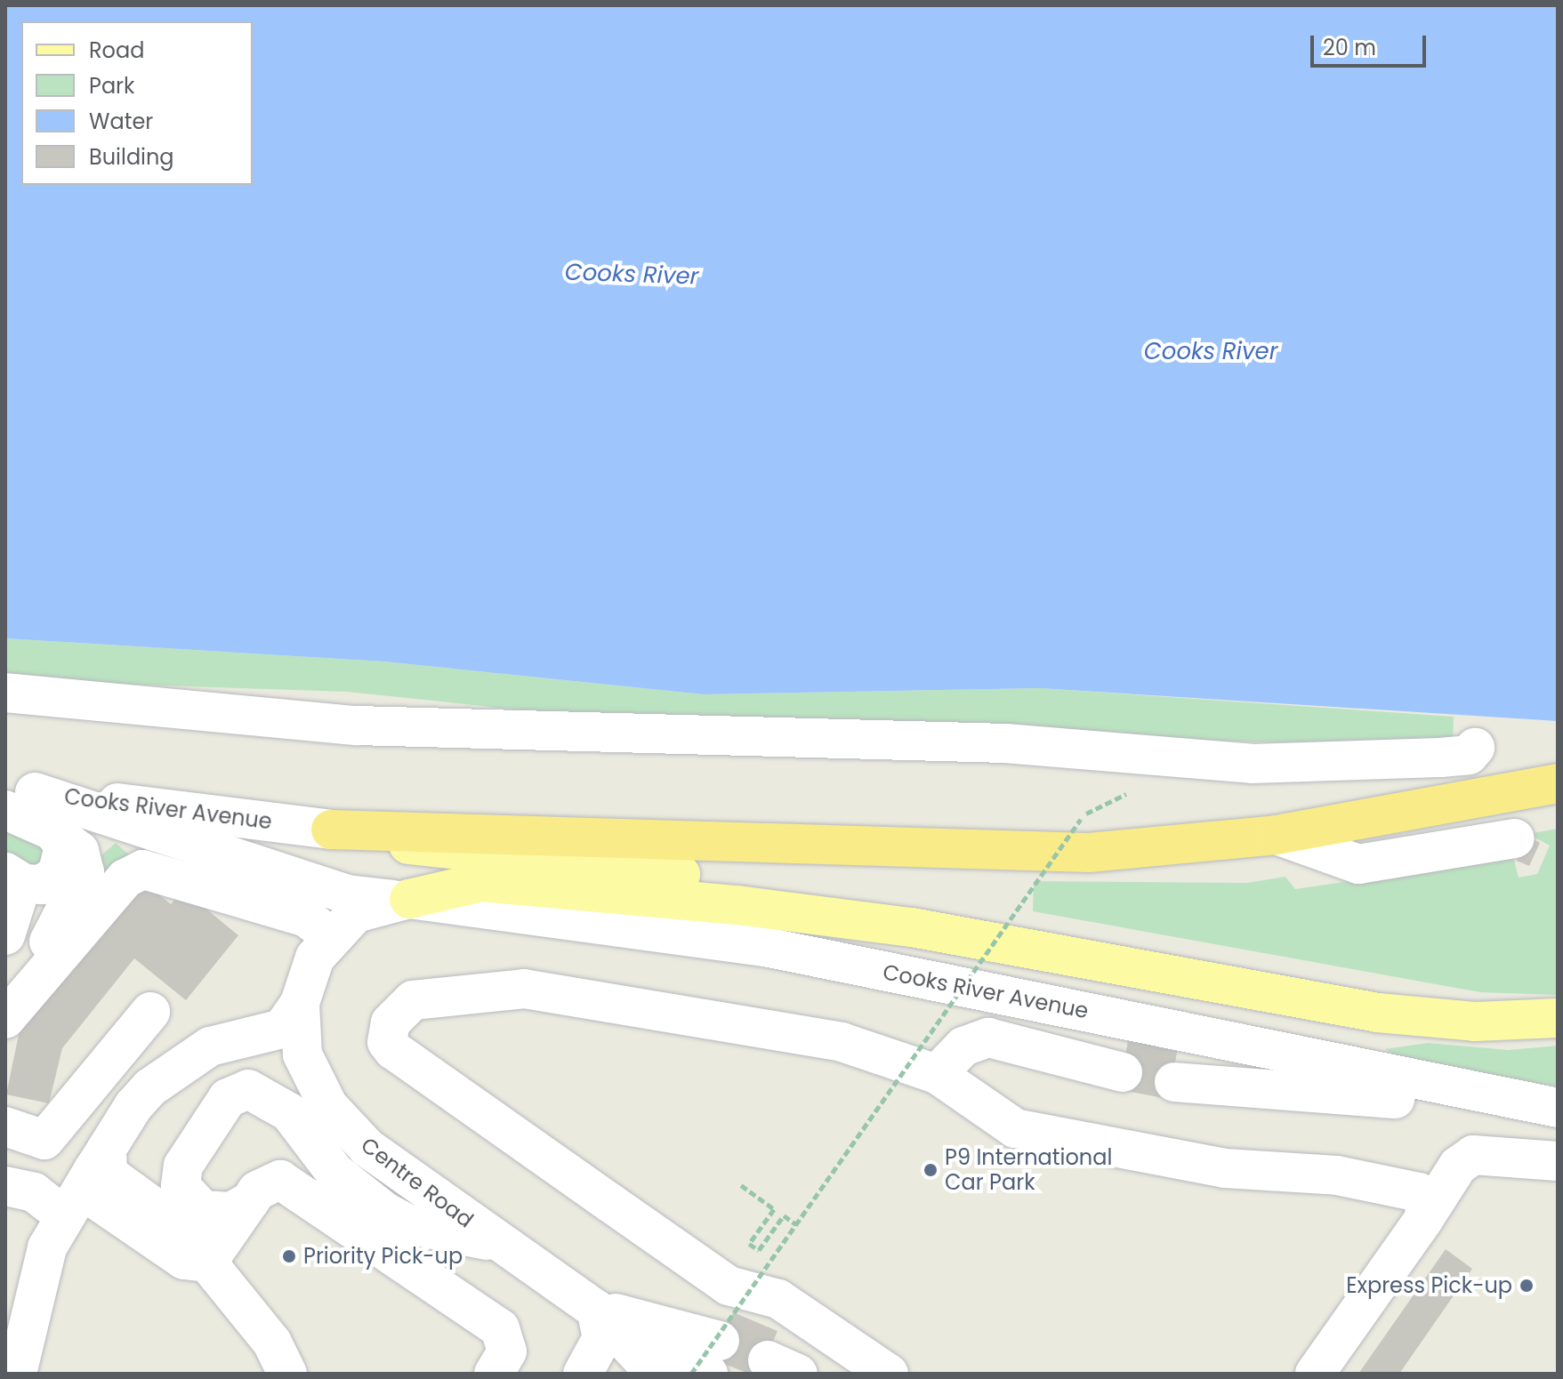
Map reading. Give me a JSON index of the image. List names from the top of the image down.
{
  "streets": {
    "street": ["Cooks River Avenue", "Centre Road"]
  },
  "crossings": [
    ["Cooks River Avenue", "Centre Road"]
  ],
  "water": ["Cooks River"],
  "places": ["P9 International Car Park", "Priority Pick-up", "Express Pick-up"],
  "legend": [
    "Road",
    "Park",
    "Water",
    "Building"
  ],
  "scale_bar": "20 m"
}
